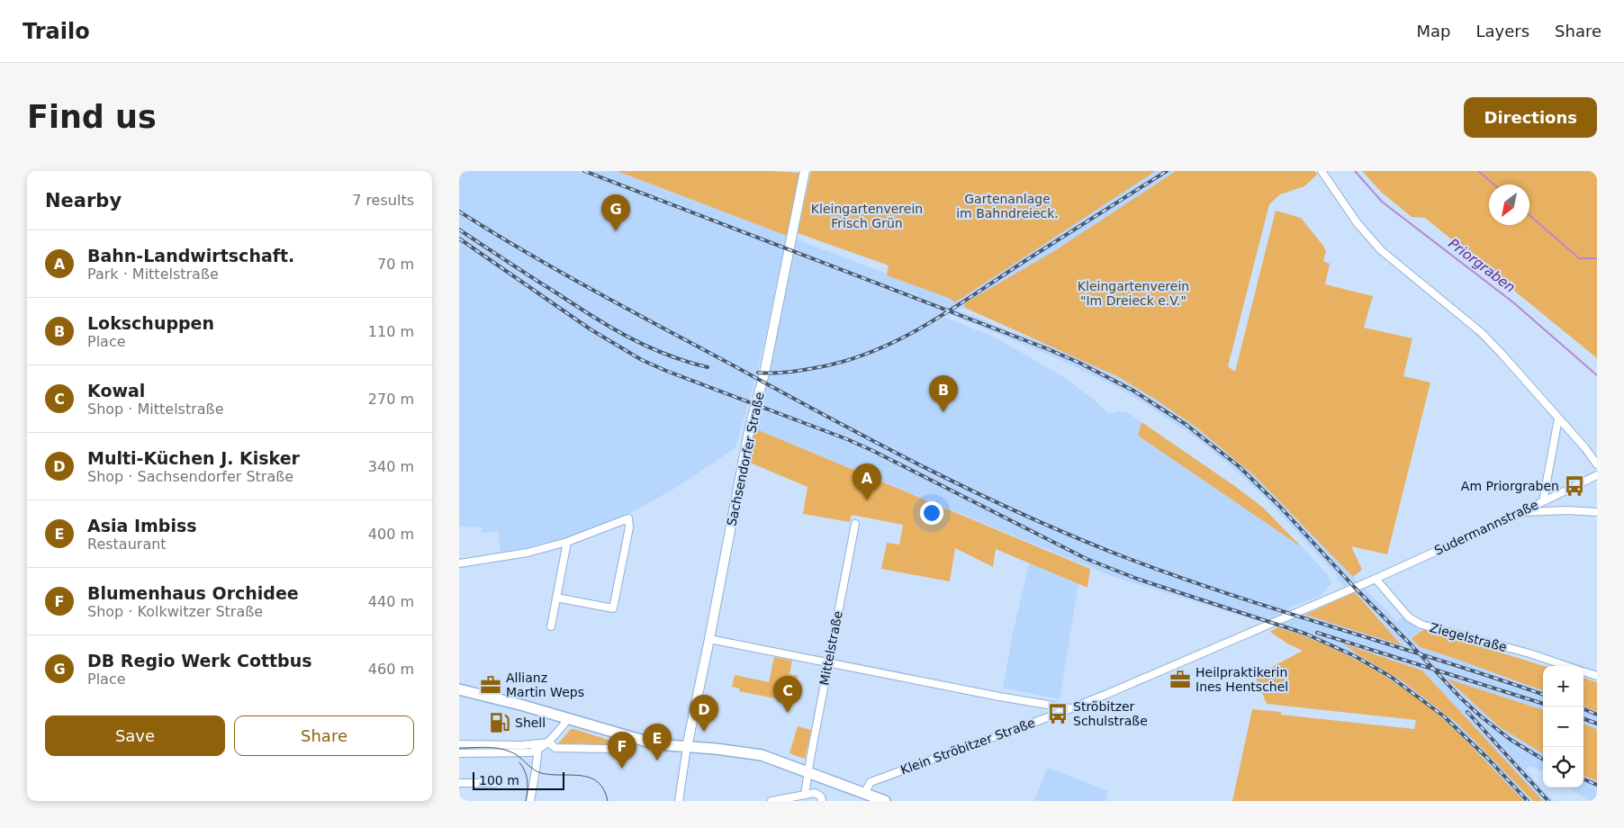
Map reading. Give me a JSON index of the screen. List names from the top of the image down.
{
  "streets": {
    "street": [
      "Sachsendorfer Straße",
      "Sudermannstraße",
      "Ziegelstraße",
      "Mittelstraße",
      "Klein Ströbitzer Straße"
    ]
  },
  "crossings": [
    ["Sudermannstraße", "Ziegelstraße"],
    ["Sudermannstraße", "Klein Ströbitzer Straße"],
    ["Ziegelstraße", "Klein Ströbitzer Straße"]
  ],
  "water": ["Priorgraben"],
  "parks": ["Gartenanlage im Bahndreieck.", "Kleingartenverein Frisch Grün", "Kleingartenverein \"Im Dreieck e.V.\""],
  "places": {
    "bus stop": ["Am Priorgraben", "Ströbitzer Schulstraße"],
    "office": ["Heilpraktikerin Ines Hentschel", "Allianz Martin Weps"],
    "fuel station": ["Shell"]
  },
  "scale_bar": "100 m",
  "north": "bottom left",
  "page": {
    "header": "Trailo",
    "nav": ["Map", "Layers", "Share"],
    "buttons": [
      "Directions",
      ["Save", "Share"]
    ],
    "title": "Find us",
    "heading": ["Nearby", "7 results"],
    "pins": [
      "G",
      "B",
      "A",
      "C",
      "D",
      "E",
      "F"
    ],
    "list": [
      {
        "mark": "A",
        "name": "Bahn-Landwirtschaft.",
        "note": "Park · Mittelstraße",
        "value": "70 m"
      },
      {
        "mark": "B",
        "name": "Lokschuppen",
        "note": "Place",
        "value": "110 m"
      },
      {
        "mark": "C",
        "name": "Kowal",
        "note": "Shop · Mittelstraße",
        "value": "270 m"
      },
      {
        "mark": "D",
        "name": "Multi-Küchen J. Kisker",
        "note": "Shop · Sachsendorfer Straße",
        "value": "340 m"
      },
      {
        "mark": "E",
        "name": "Asia Imbiss",
        "note": "Restaurant",
        "value": "400 m"
      },
      {
        "mark": "F",
        "name": "Blumenhaus Orchidee",
        "note": "Shop · Kolkwitzer Straße",
        "value": "440 m"
      },
      {
        "mark": "G",
        "name": "DB Regio Werk Cottbus",
        "note": "Place",
        "value": "460 m"
      }
    ],
    "map_buttons": ["+", "−"],
    "scale": "100 m"
  }
}
